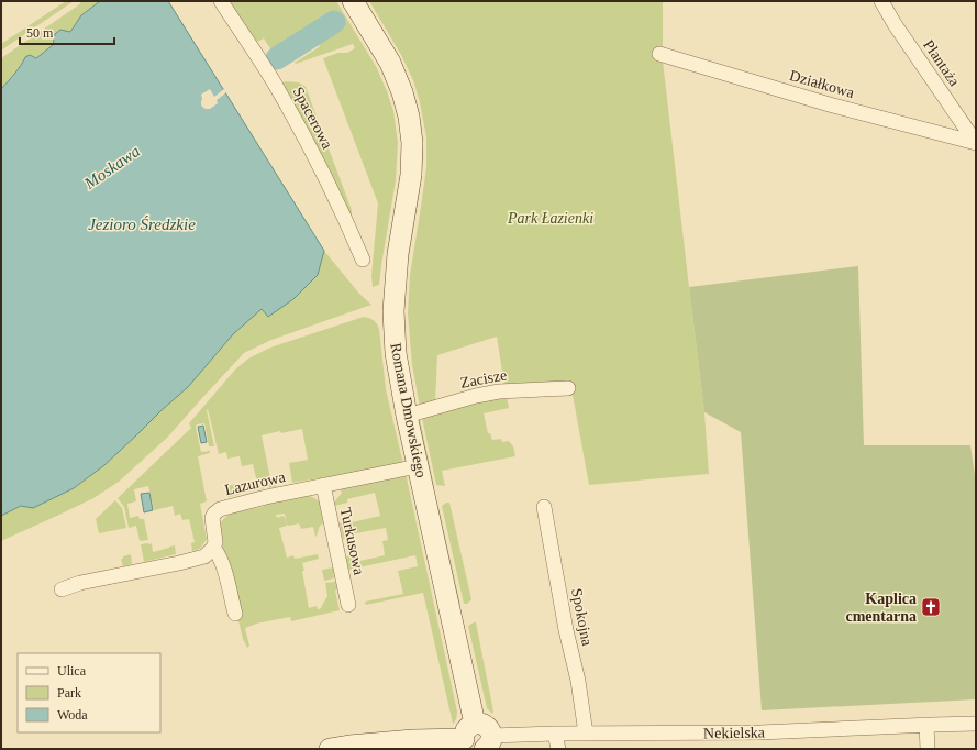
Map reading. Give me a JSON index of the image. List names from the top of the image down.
{
  "streets": {
    "street": [
      "Plantaża",
      "Działkowa",
      "Spacerowa",
      "Zacisze",
      "Romana Dmowskiego",
      "Lazurowa",
      "Turkusowa",
      "Spokojna",
      "Nekielska"
    ]
  },
  "crossings": [
    ["Plantaża", "Działkowa"],
    ["Zacisze", "Romana Dmowskiego"],
    ["Romana Dmowskiego", "Lazurowa"],
    ["Lazurowa", "Turkusowa"],
    ["Spokojna", "Nekielska"]
  ],
  "water": ["Moskawa", "Jezioro Średzkie"],
  "parks": ["Park Łazienki"],
  "places": {
    "church": ["Kaplica cmentarna"]
  },
  "legend": ["Ulica", "Park", "Woda"],
  "scale_bar": "50 m"
}
